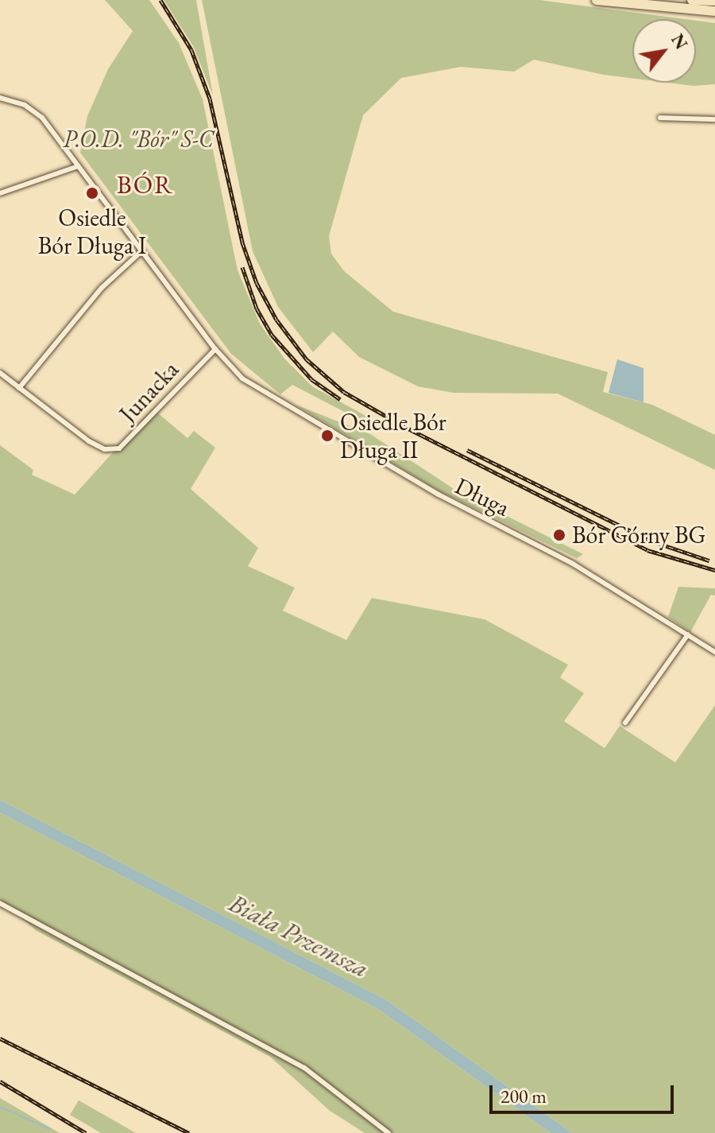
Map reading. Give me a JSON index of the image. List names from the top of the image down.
{
  "streets": {
    "street": ["Junacka", "Długa"]
  },
  "crossings": [
    ["Junacka", "Długa"]
  ],
  "districts": ["BÓR"],
  "water": ["Biała Przemsza"],
  "parks": ["P.O.D. \"Bór\" S-C"],
  "places": ["Osiedle Bór Długa I", "Osiedle Bór Długa II", "Bór Górny BG"],
  "scale_bar": "200 m",
  "north": "top right"
}
